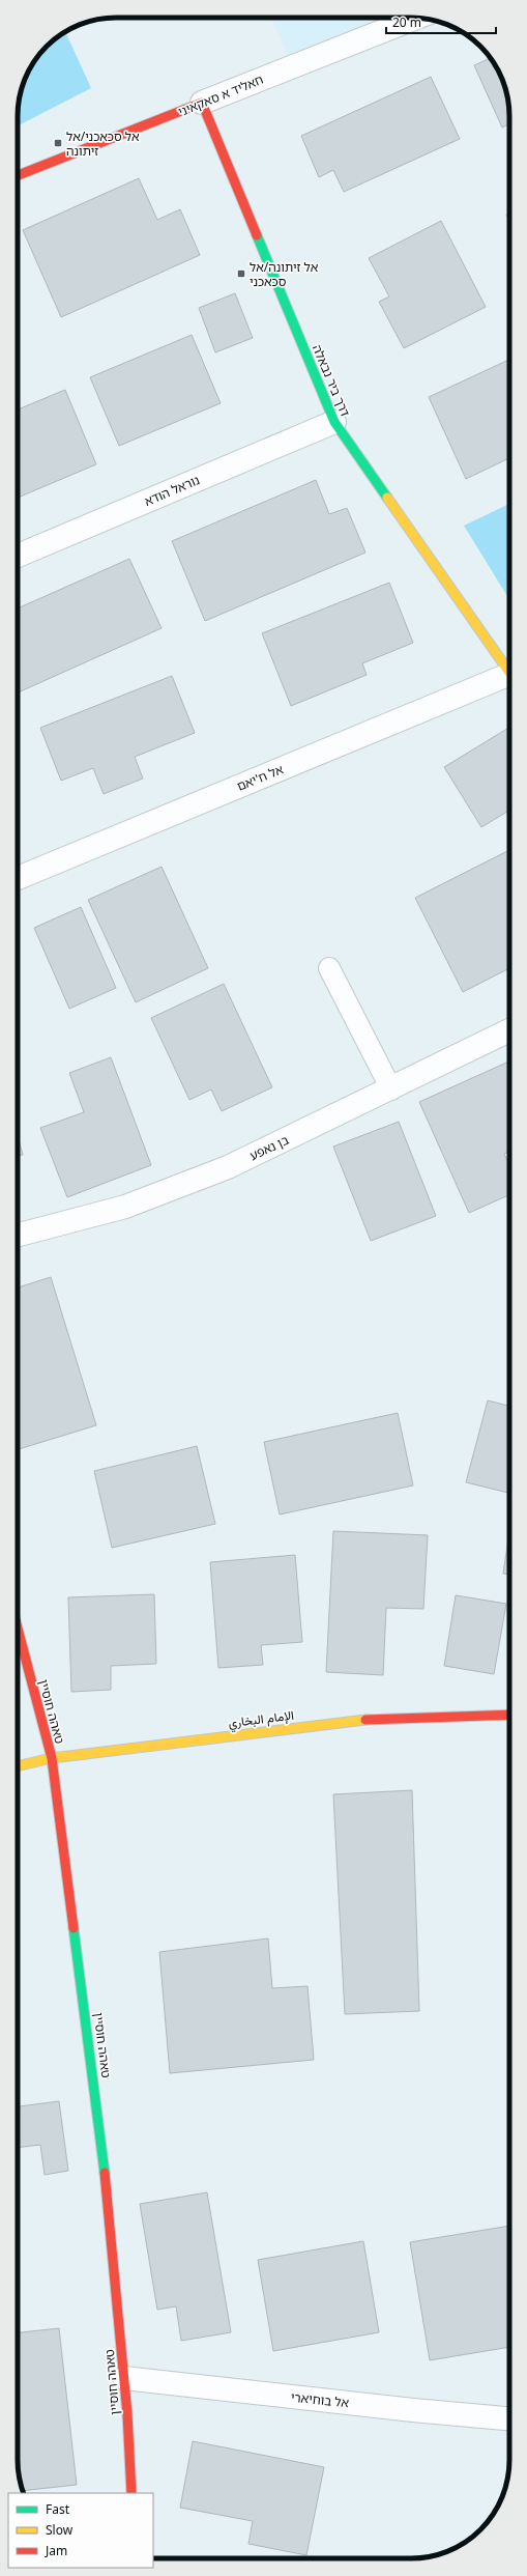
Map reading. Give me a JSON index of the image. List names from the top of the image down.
{
  "streets": {
    "street": [
      "חאליד א סאקאיני",
      "דרך ביר נבאלה",
      "נוראל הודא",
      "אל ח'יאם",
      "בן נאפע",
      "טאהה חוסיין",
      "الإمام البخاري",
      "אל בוחיארי"
    ]
  },
  "crossings": [
    ["חאליד א סאקאיני", "דרך ביר נבאלה"],
    ["דרך ביר נבאלה", "נוראל הודא"],
    ["טאהה חוסיין", "الإمام البخاري"],
    ["טאהה חוסיין", "אל בוחיארי"]
  ],
  "places": {
    "transit": ["אל סכאכני/אל זיתונה", "אל זיתונה/אל סכאכני"]
  },
  "legend": ["Fast", "Slow", "Jam"],
  "scale_bar": "20 m"
}
